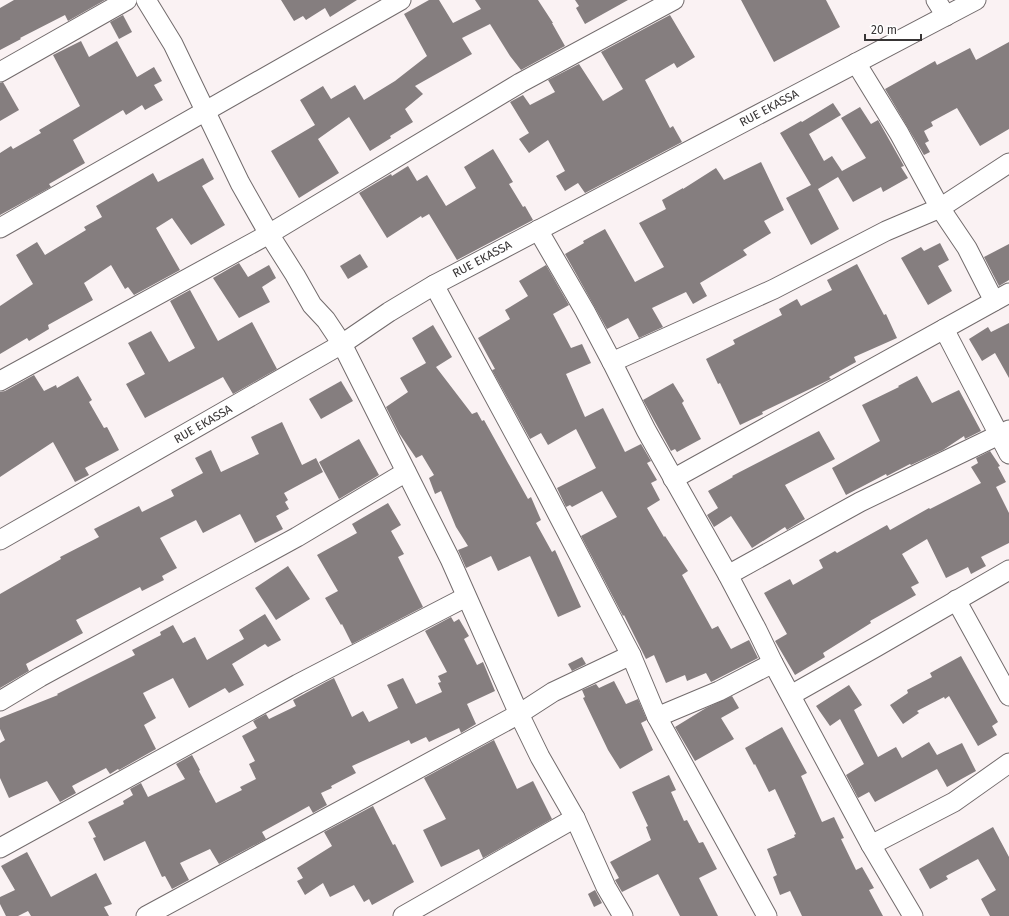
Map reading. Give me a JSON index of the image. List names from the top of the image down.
{
  "streets": {
    "street": ["RUE EKASSA"]
  },
  "scale_bar": "20 m"
}
